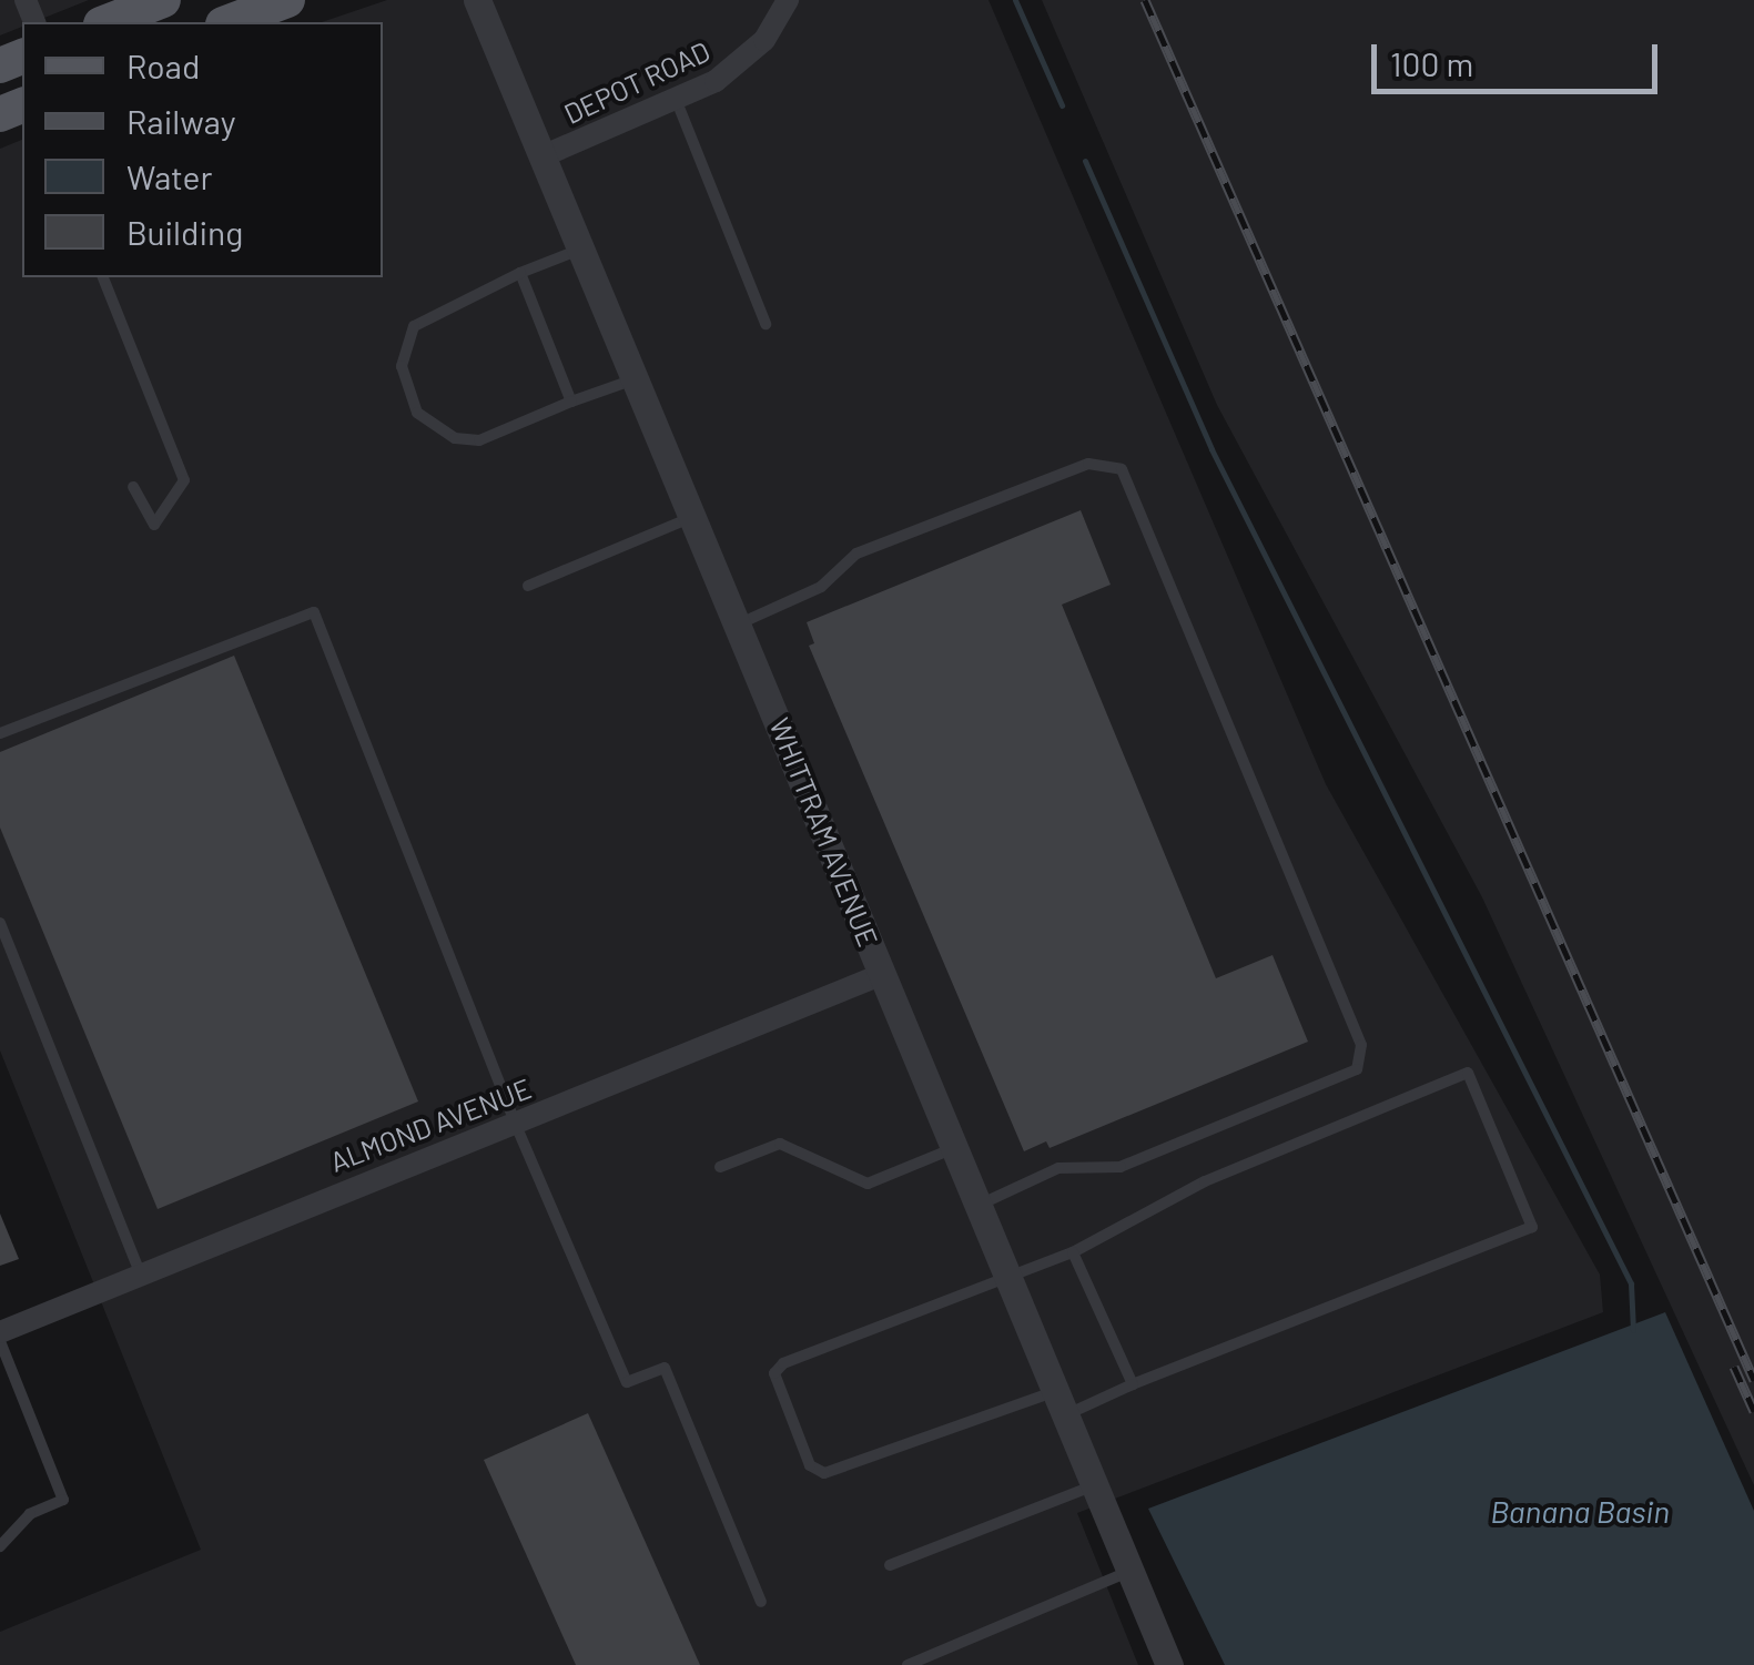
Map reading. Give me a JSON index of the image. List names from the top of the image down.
{
  "streets": {
    "street": ["DEPOT ROAD", "WHITTRAM AVENUE", "ALMOND AVENUE"]
  },
  "crossings": [
    ["DEPOT ROAD", "WHITTRAM AVENUE"],
    ["WHITTRAM AVENUE", "ALMOND AVENUE"]
  ],
  "water": ["Banana Basin"],
  "legend": [
    "Road",
    "Railway",
    "Water",
    "Building"
  ],
  "scale_bar": "100 m"
}
